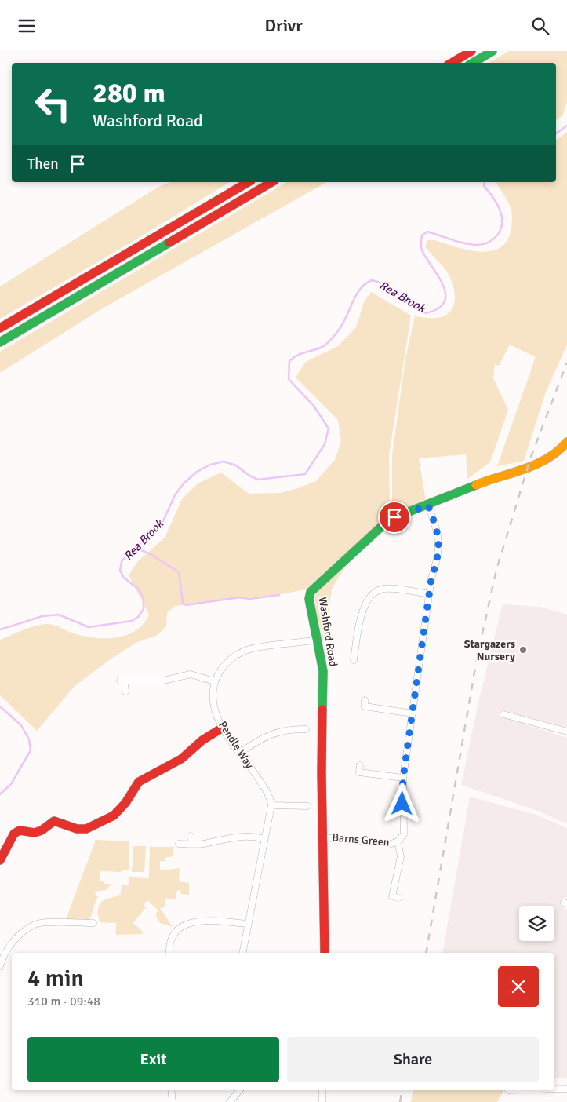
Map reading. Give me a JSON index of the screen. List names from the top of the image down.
{
  "streets": {
    "main road": ["Washford Road"],
    "street": ["Pendle Way", "Barns Green"]
  },
  "crossings": [
    ["Washford Road", "Barns Green"]
  ],
  "water": ["Rea Brook"],
  "places": ["Stargazers Nursery"],
  "page": {
    "header": "Drivr",
    "turn": ["280 m", "Washford Road"],
    "then": "Then",
    "heading": ["4 min", "310 m · 09:48"],
    "buttons": ["Exit", "Share"]
  }
}
